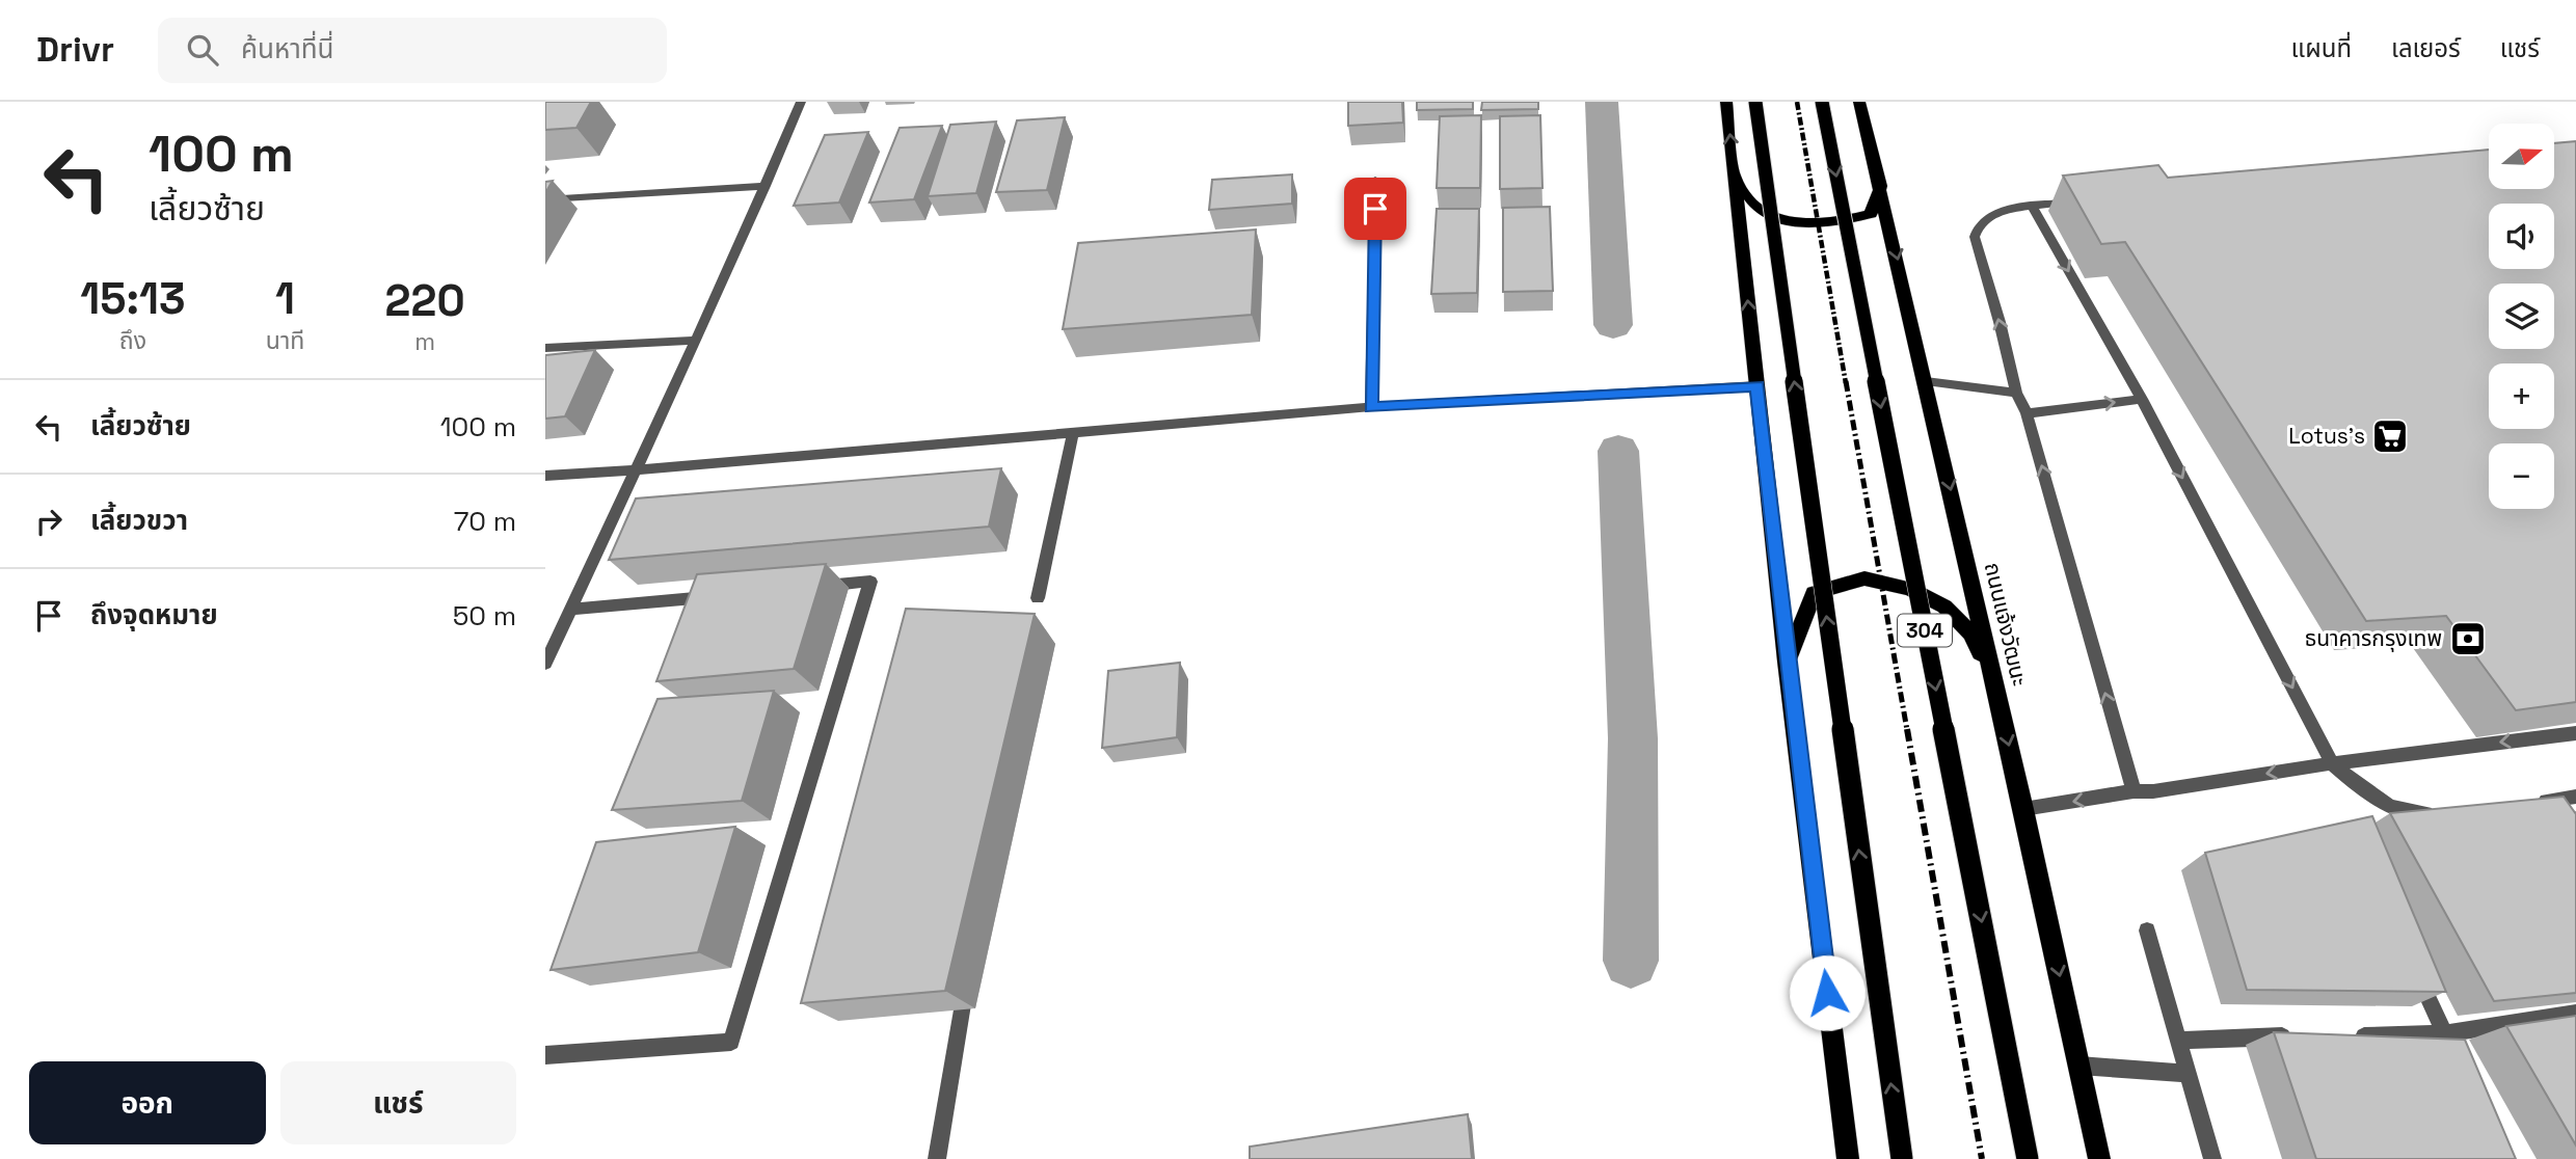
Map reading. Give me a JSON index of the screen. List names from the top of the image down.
{
  "streets": {
    "main road": ["ถนนแจ้งวัฒนะ", "304"]
  },
  "places": {
    "supermarket": ["Lotus's"],
    "bank": ["ธนาคารกรุงเทพ"]
  },
  "north": "right",
  "page": {
    "header": "Drivr",
    "search": "ค้นหาที่นี่",
    "nav": ["แผนที่", "เลเยอร์", "แชร์"],
    "turn": ["100 m", "เลี้ยวซ้าย"],
    "map_buttons": ["+", "−"],
    "eta": [
      "15:13",
      "ถึง",
      "1",
      "นาที",
      "220",
      "m"
    ],
    "list": [
      {
        "name": "เลี้ยวซ้าย",
        "value": "100 m"
      },
      {
        "name": "เลี้ยวขวา",
        "value": "70 m"
      },
      {
        "name": "ถึงจุดหมาย",
        "value": "50 m"
      }
    ],
    "buttons": ["ออก", "แชร์"]
  }
}
